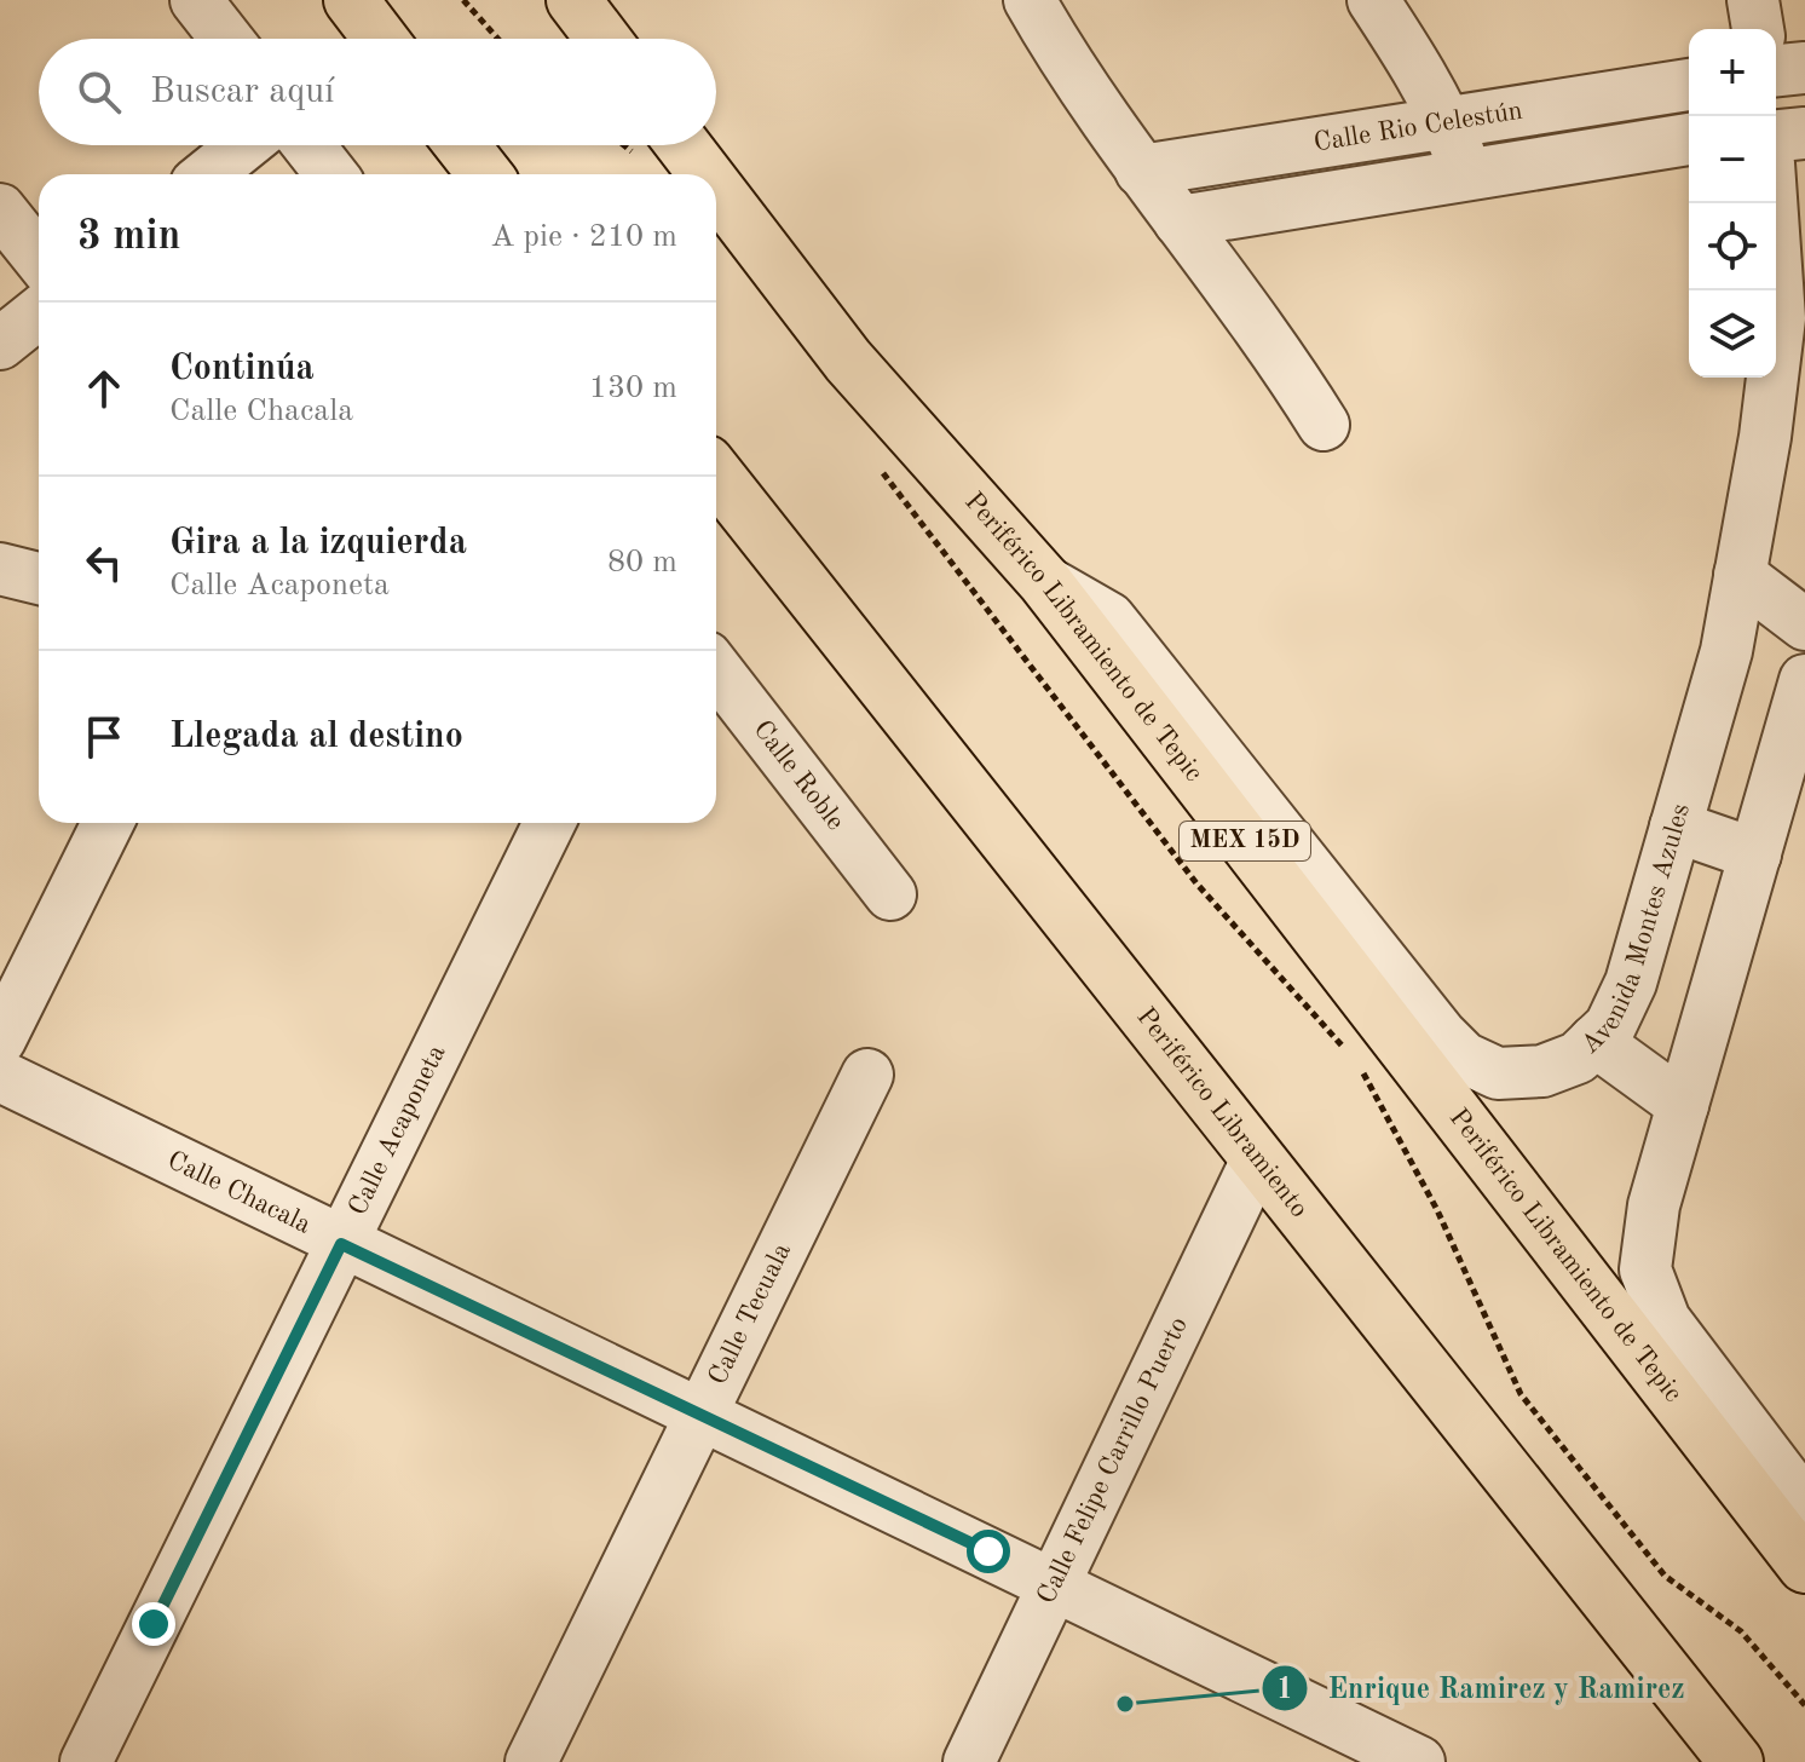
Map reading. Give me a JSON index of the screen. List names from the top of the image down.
{
  "streets": {
    "highway": ["Periférico Libramiento de Tepic", "MEX 15D", "Periférico Libramiento"],
    "street": [
      "Calle Rio Celestún",
      "Calle Roble",
      "Avenida Montes Azules",
      "Calle Acaponeta",
      "Calle Chacala",
      "Calle Tecuala",
      "Calle Felipe Carrillo Puerto"
    ]
  },
  "crossings": [
    ["Periférico Libramiento de Tepic", "Avenida Montes Azules"],
    ["Periférico Libramiento", "Calle Felipe Carrillo Puerto"],
    ["Calle Acaponeta", "Calle Chacala"],
    ["Calle Chacala", "Calle Tecuala"],
    ["Calle Chacala", "Calle Felipe Carrillo Puerto"]
  ],
  "places": ["Enrique Ramirez y Ramirez"],
  "page": {
    "map_buttons": ["+", "−"],
    "search": "Buscar aquí",
    "heading": ["3 min", "A pie · 210 m"],
    "list": [
      ["Continúa", "Calle Chacala", "130 m"],
      ["Gira a la izquierda", "Calle Acaponeta", "80 m"],
      "Llegada al destino"
    ]
  }
}
